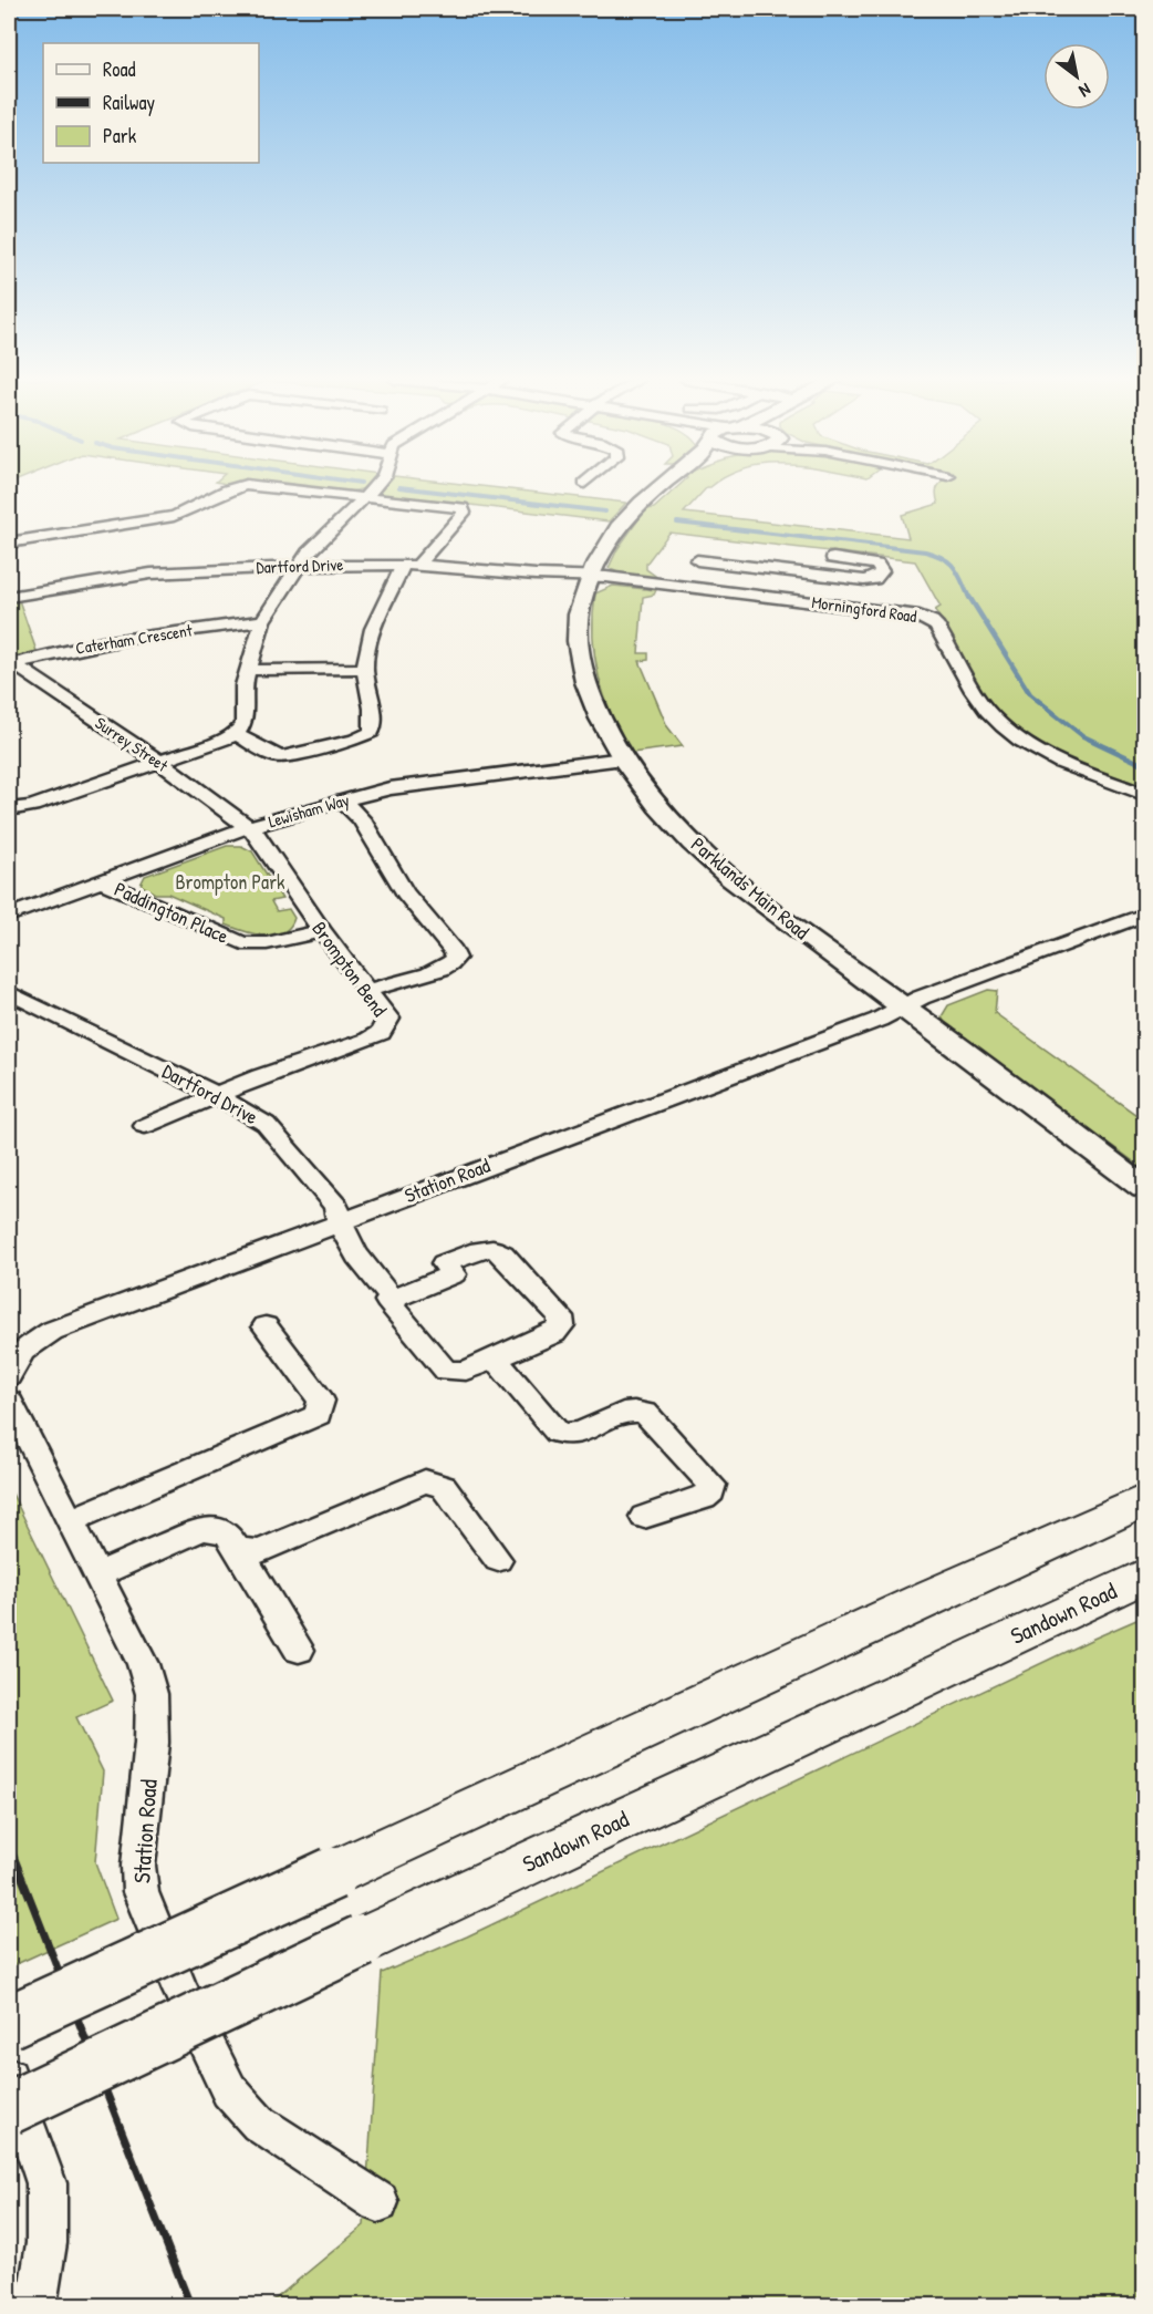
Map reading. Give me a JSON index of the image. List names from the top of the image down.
{
  "streets": {
    "main road": ["Sandown Road"],
    "street": [
      "Dartford Drive",
      "Morningford Road",
      "Caterham Crescent",
      "Surrey Street",
      "Lewisham Way",
      "Parklands Main Road",
      "Paddington Place",
      "Brompton Bend",
      "Station Road"
    ]
  },
  "crossings": [
    ["Dartford Drive", "Morningford Road"],
    ["Dartford Drive", "Parklands Main Road"],
    ["Dartford Drive", "Brompton Bend"],
    ["Dartford Drive", "Station Road"],
    ["Morningford Road", "Parklands Main Road"],
    ["Caterham Crescent", "Surrey Street"],
    ["Surrey Street", "Lewisham Way"],
    ["Surrey Street", "Brompton Bend"],
    ["Lewisham Way", "Parklands Main Road"],
    ["Lewisham Way", "Paddington Place"],
    ["Lewisham Way", "Brompton Bend"],
    ["Parklands Main Road", "Station Road"],
    ["Paddington Place", "Brompton Bend"]
  ],
  "parks": ["Brompton Park"],
  "legend": ["Road", "Railway", "Park"],
  "north": "bottom right"
}
